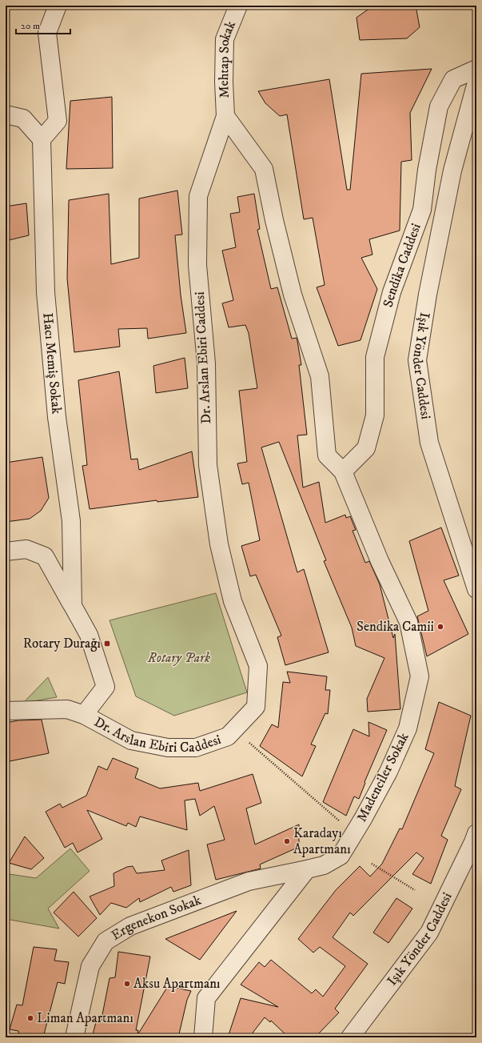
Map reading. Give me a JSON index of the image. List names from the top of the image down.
{
  "streets": {
    "street": [
      "Mehtap Sokak",
      "Sendika Caddesi",
      "Dr. Arslan Ebiri Caddesi",
      "Hacı Memiş Sokak",
      "Işık Yönder Caddesi",
      "Madenciler Sokak",
      "Ergenekon Sokak"
    ]
  },
  "crossings": [
    ["Mehtap Sokak", "Dr. Arslan Ebiri Caddesi"],
    ["Sendika Caddesi", "Madenciler Sokak"],
    ["Dr. Arslan Ebiri Caddesi", "Hacı Memiş Sokak"],
    ["Madenciler Sokak", "Ergenekon Sokak"]
  ],
  "parks": ["Rotary Park"],
  "places": {
    "other": [
      "Sendika Camii",
      "Karadayı Apartmanı",
      "Aksu Apartmanı",
      "Liman Apartmanı"
    ],
    "transit": ["Rotary Durağı"]
  },
  "scale_bar": "20 m"
}
